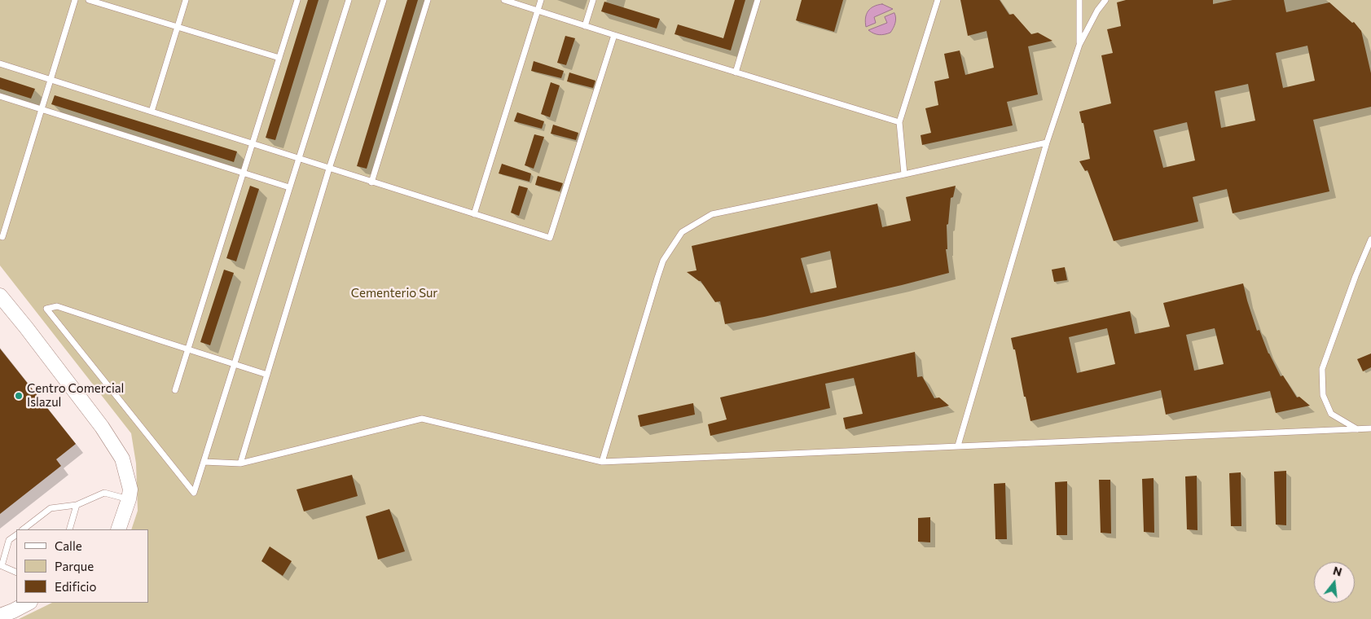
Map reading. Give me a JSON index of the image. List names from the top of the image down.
{
  "parks": ["Cementerio Sur"],
  "places": ["Centro Comercial Islazul"],
  "legend": ["Calle", "Parque", "Edificio"],
  "north": "top"
}
